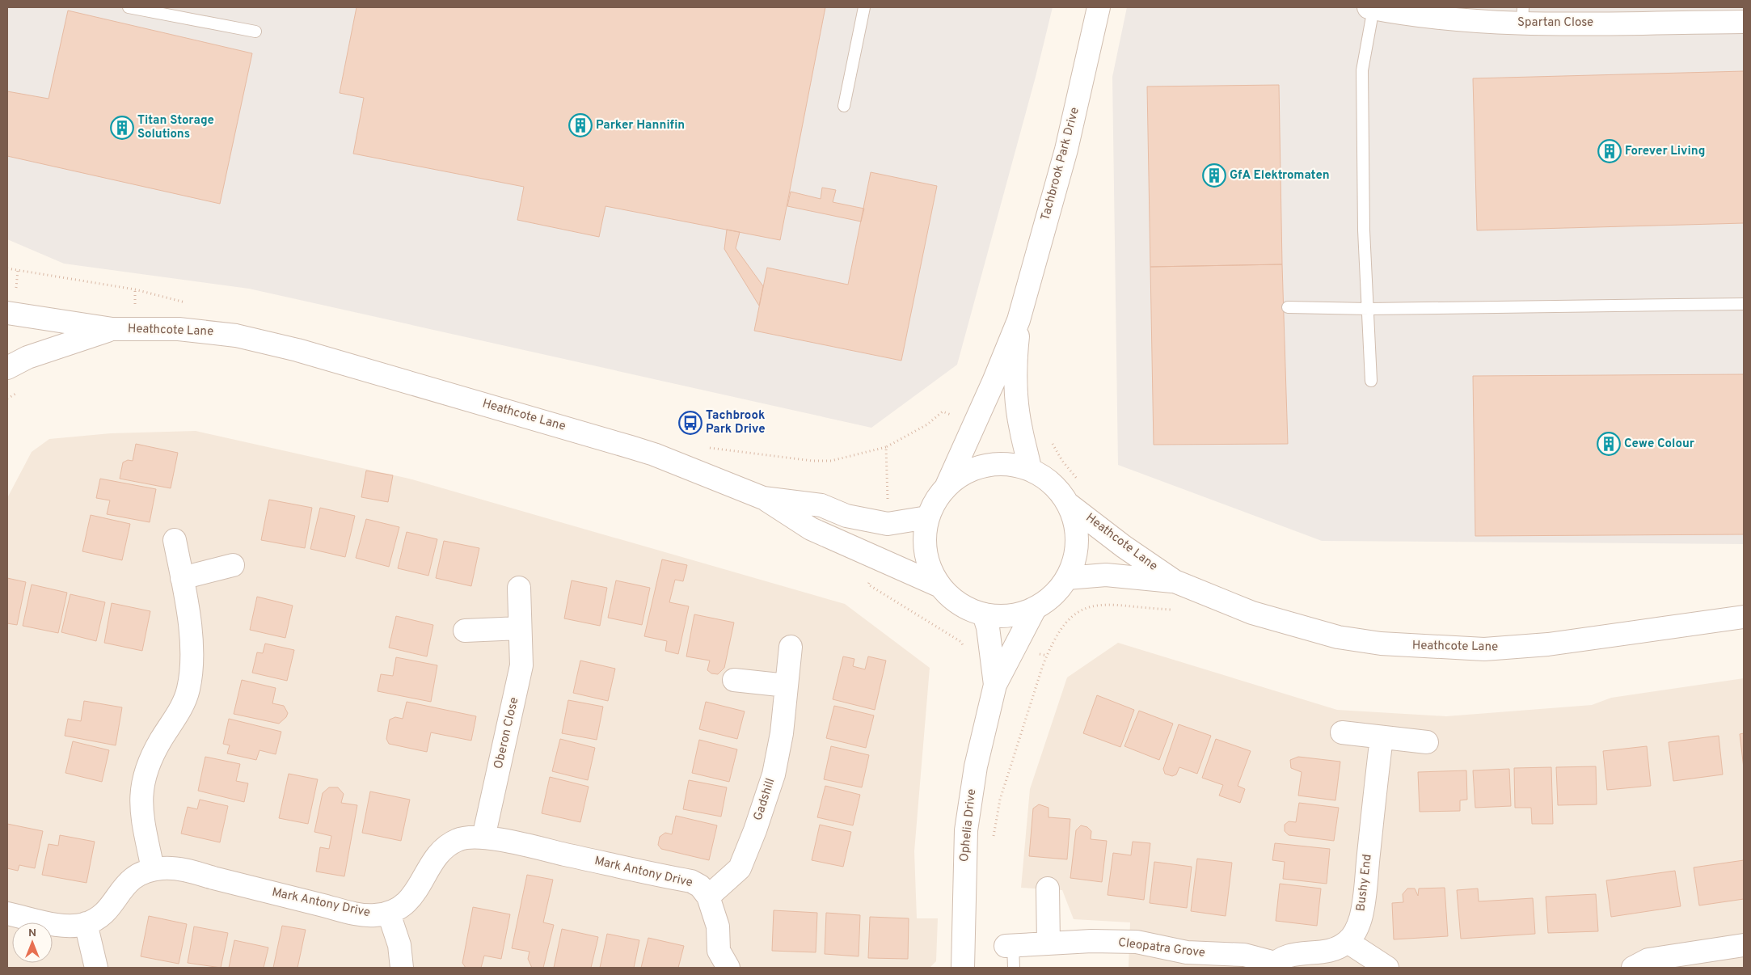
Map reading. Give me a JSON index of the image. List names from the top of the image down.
{
  "streets": {
    "street": [
      "Spartan Close",
      "Tachbrook Park Drive",
      "Heathcote Lane",
      "Oberon Close",
      "Gadshill",
      "Ophelia Drive",
      "Mark Antony Drive",
      "Bushy End",
      "Cleopatra Grove"
    ]
  },
  "crossings": [
    ["Oberon Close", "Mark Antony Drive"],
    ["Gadshill", "Mark Antony Drive"]
  ],
  "places": {
    "building": [
      "Parker Hannifin",
      "Titan Storage Solutions",
      "Forever Living",
      "GfA Elektromaten",
      "Cewe Colour"
    ],
    "bus stop": ["Tachbrook Park Drive"]
  },
  "north": "top"
}
